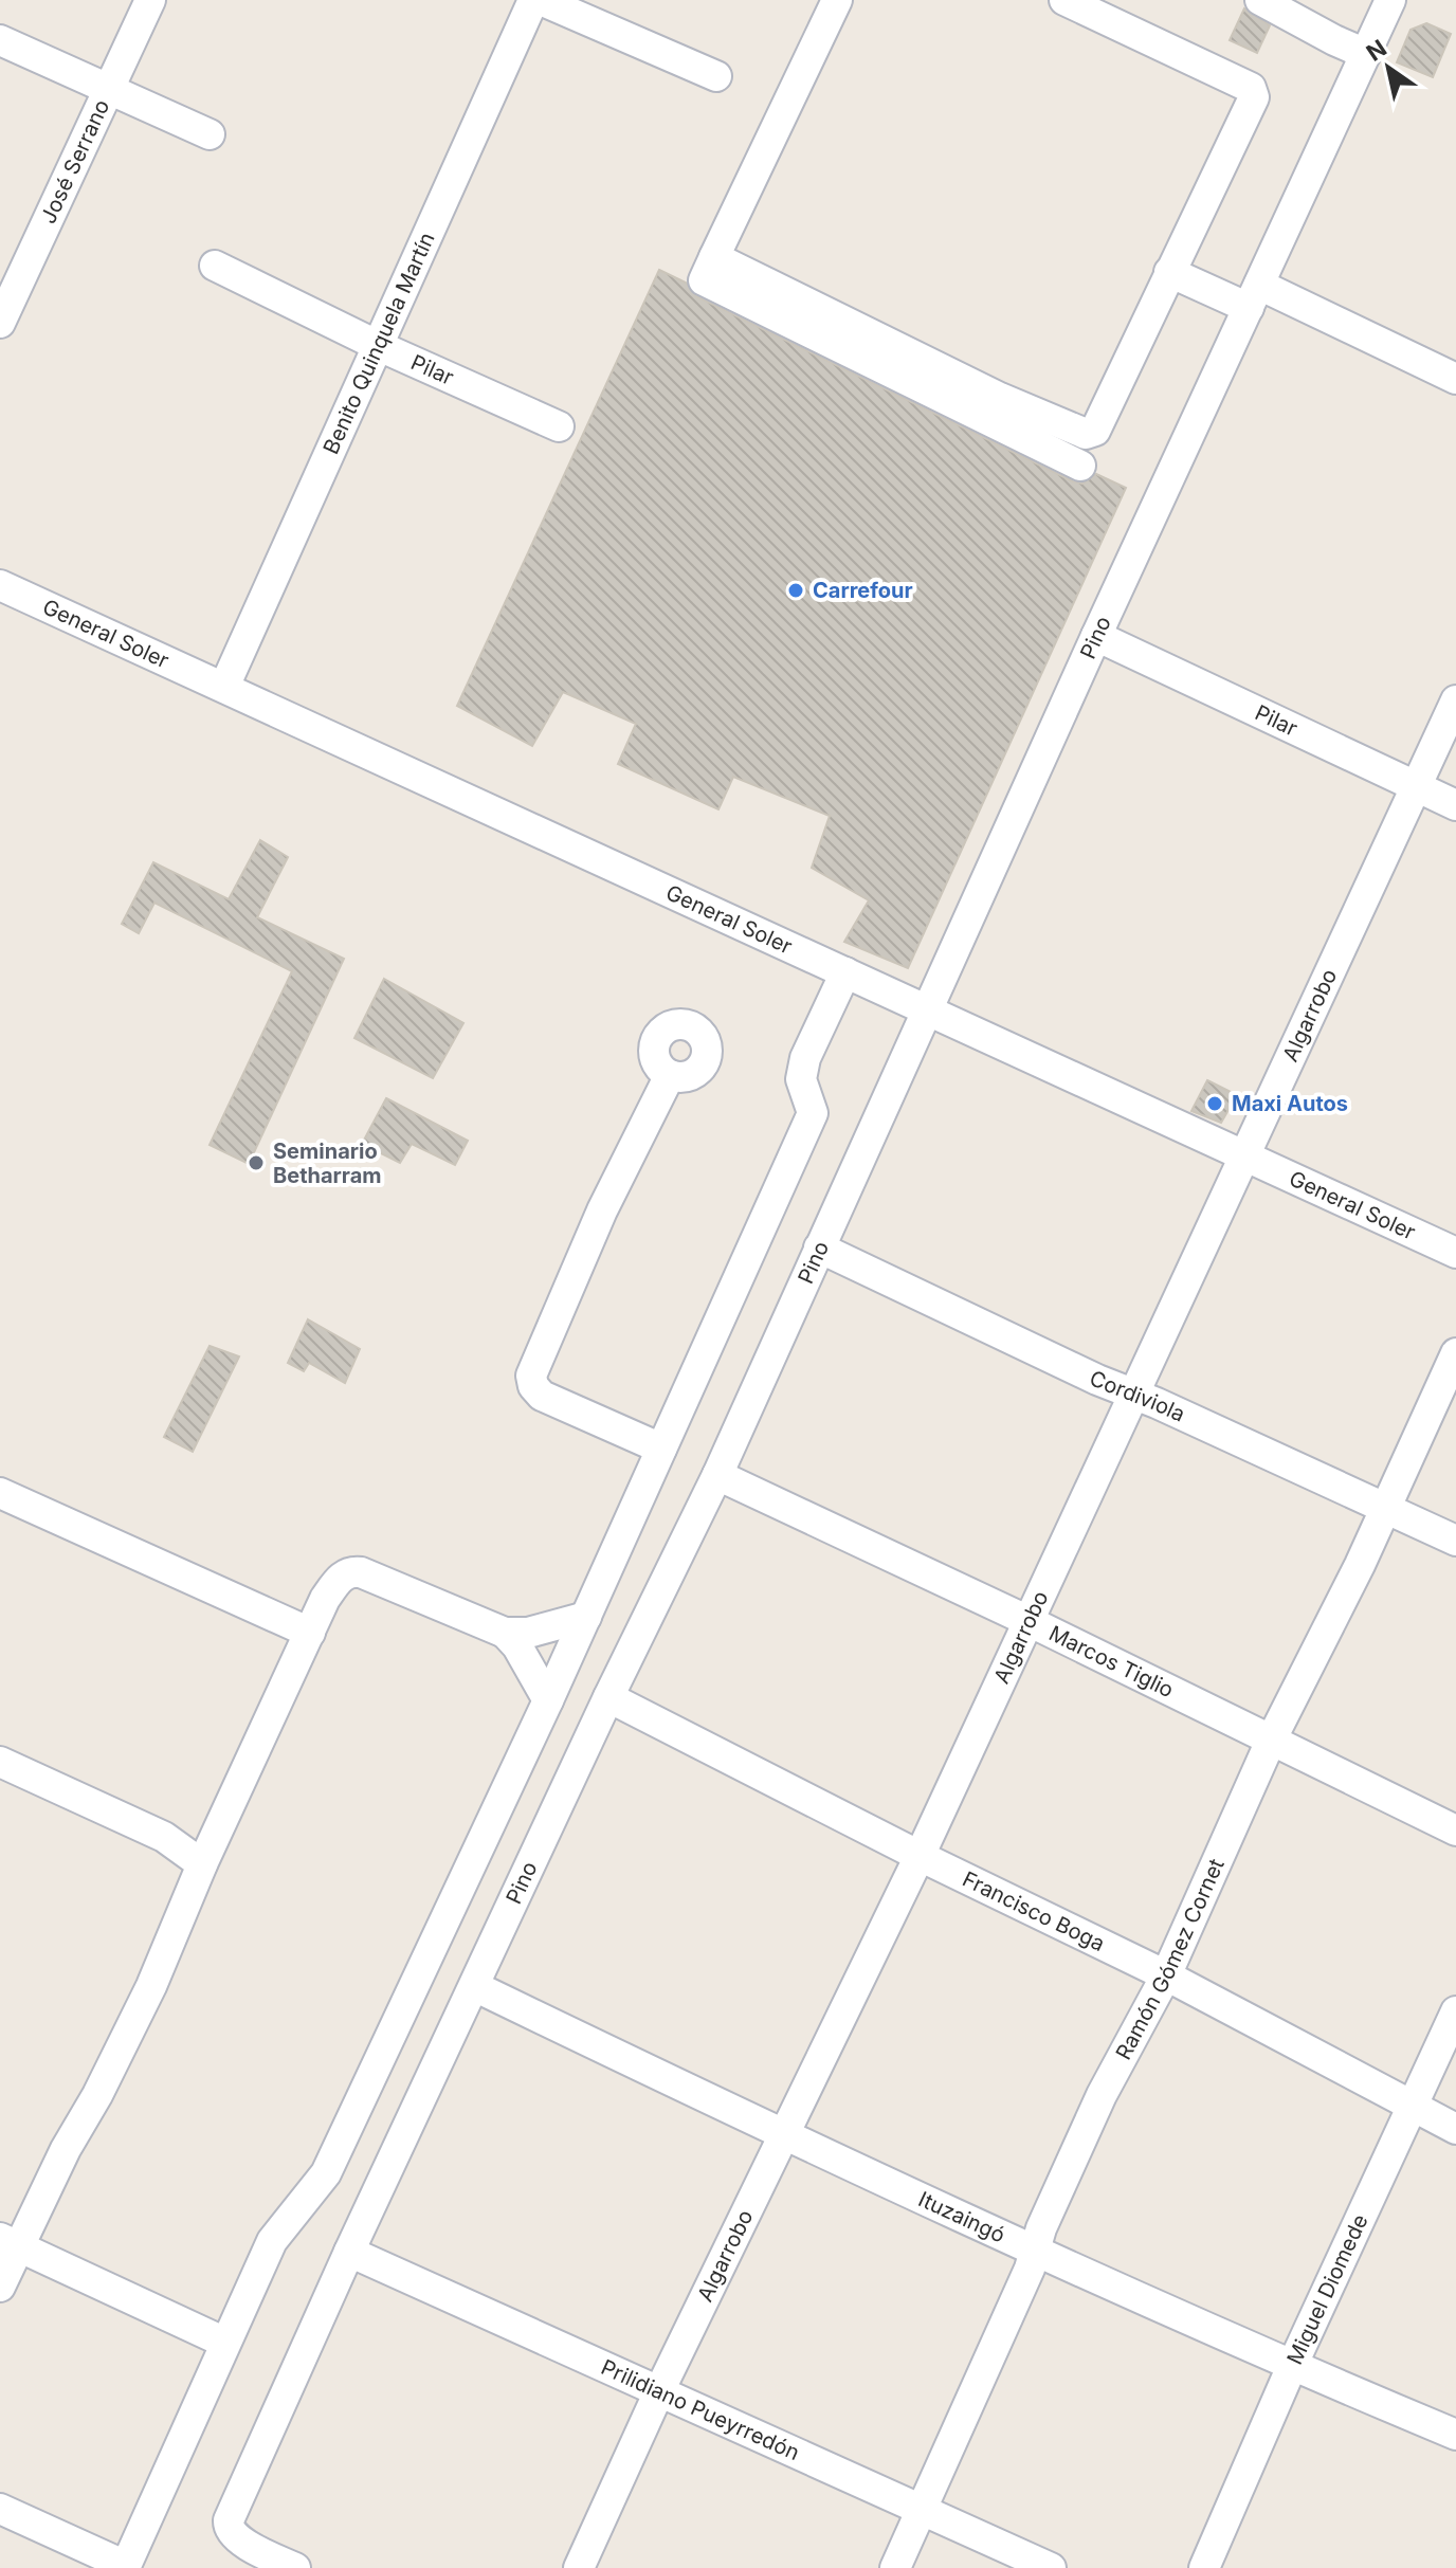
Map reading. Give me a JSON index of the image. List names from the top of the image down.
{
  "streets": {
    "street": [
      "José Serrano",
      "Benito Quinquela Martín",
      "Pilar",
      "General Soler",
      "Pino",
      "Algarrobo",
      "Cordiviola",
      "Marcos Tiglio",
      "Francisco Boga",
      "Ramón Gómez Cornet",
      "Ituzaingó",
      "Miguel Diomede",
      "Prilidiano Pueyrredón"
    ]
  },
  "crossings": [
    ["Benito Quinquela Martín", "Pilar"],
    ["Benito Quinquela Martín", "General Soler"],
    ["Pilar", "Pino"],
    ["Pilar", "Algarrobo"],
    ["General Soler", "Pino"],
    ["General Soler", "Algarrobo"],
    ["Pino", "Cordiviola"],
    ["Pino", "Marcos Tiglio"],
    ["Pino", "Francisco Boga"],
    ["Pino", "Ituzaingó"],
    ["Pino", "Prilidiano Pueyrredón"],
    ["Algarrobo", "Cordiviola"],
    ["Algarrobo", "Marcos Tiglio"],
    ["Algarrobo", "Francisco Boga"],
    ["Algarrobo", "Ituzaingó"],
    ["Algarrobo", "Prilidiano Pueyrredón"],
    ["Cordiviola", "Ramón Gómez Cornet"],
    ["Marcos Tiglio", "Ramón Gómez Cornet"],
    ["Francisco Boga", "Ramón Gómez Cornet"],
    ["Francisco Boga", "Miguel Diomede"],
    ["Ramón Gómez Cornet", "Ituzaingó"],
    ["Ramón Gómez Cornet", "Prilidiano Pueyrredón"],
    ["Ituzaingó", "Miguel Diomede"]
  ],
  "places": ["Carrefour", "Maxi Autos", "Seminario Betharram"],
  "north": "top left"
}
